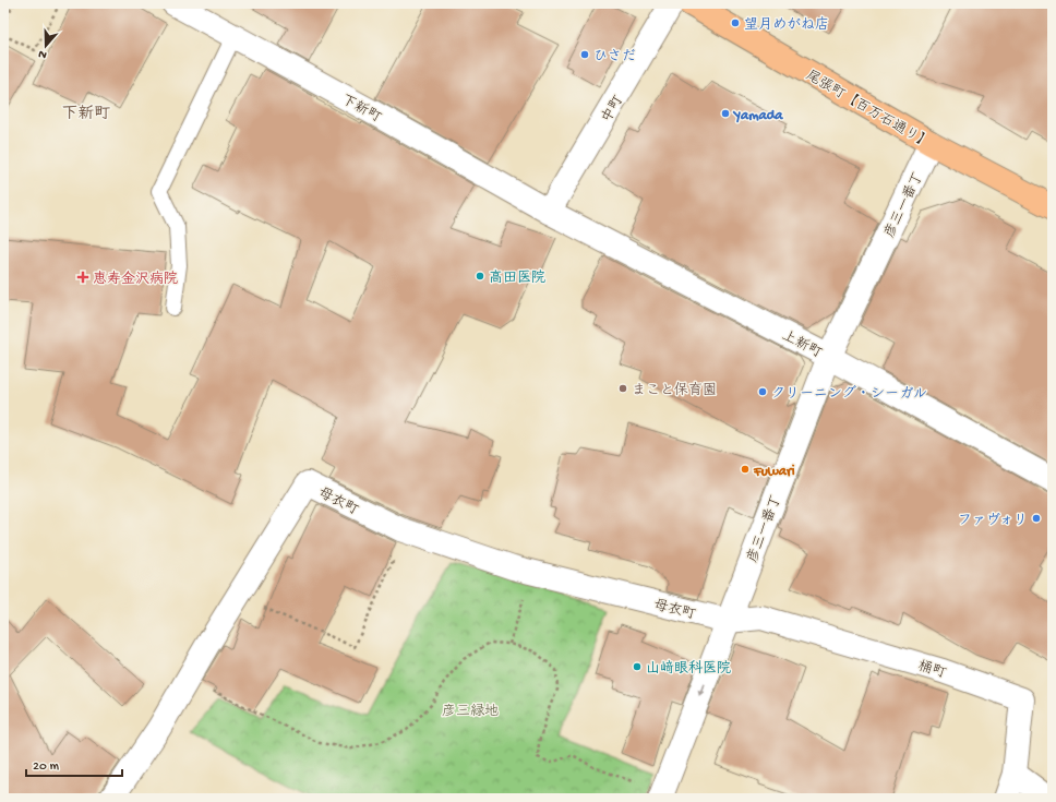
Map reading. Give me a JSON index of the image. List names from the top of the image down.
{
  "streets": {
    "highway": ["尾張町【百万石通り】"],
    "street": [
      "下新町",
      "中町",
      "彦三一番丁",
      "上新町",
      "母衣町",
      "桶町"
    ]
  },
  "crossings": [
    ["下新町", "中町"],
    ["下新町", "上新町"],
    ["中町", "上新町"],
    ["尾張町【百万石通り】", "彦三一番丁"],
    ["彦三一番丁", "上新町"],
    ["彦三一番丁", "母衣町"],
    ["彦三一番丁", "桶町"],
    ["母衣町", "桶町"]
  ],
  "districts": ["下新町"],
  "parks": ["彦三緑地"],
  "places": {
    "other": [
      "望月めがね店",
      "ひさだ",
      "Yamada",
      "高田医院",
      "まこと保育園",
      "クリーニング・シーガル",
      "Fuwari",
      "ファヴォリ",
      "山﨑眼科医院"
    ],
    "health": ["恵寿金沢病院"]
  },
  "scale_bar": "20 m",
  "north": "bottom"
}
